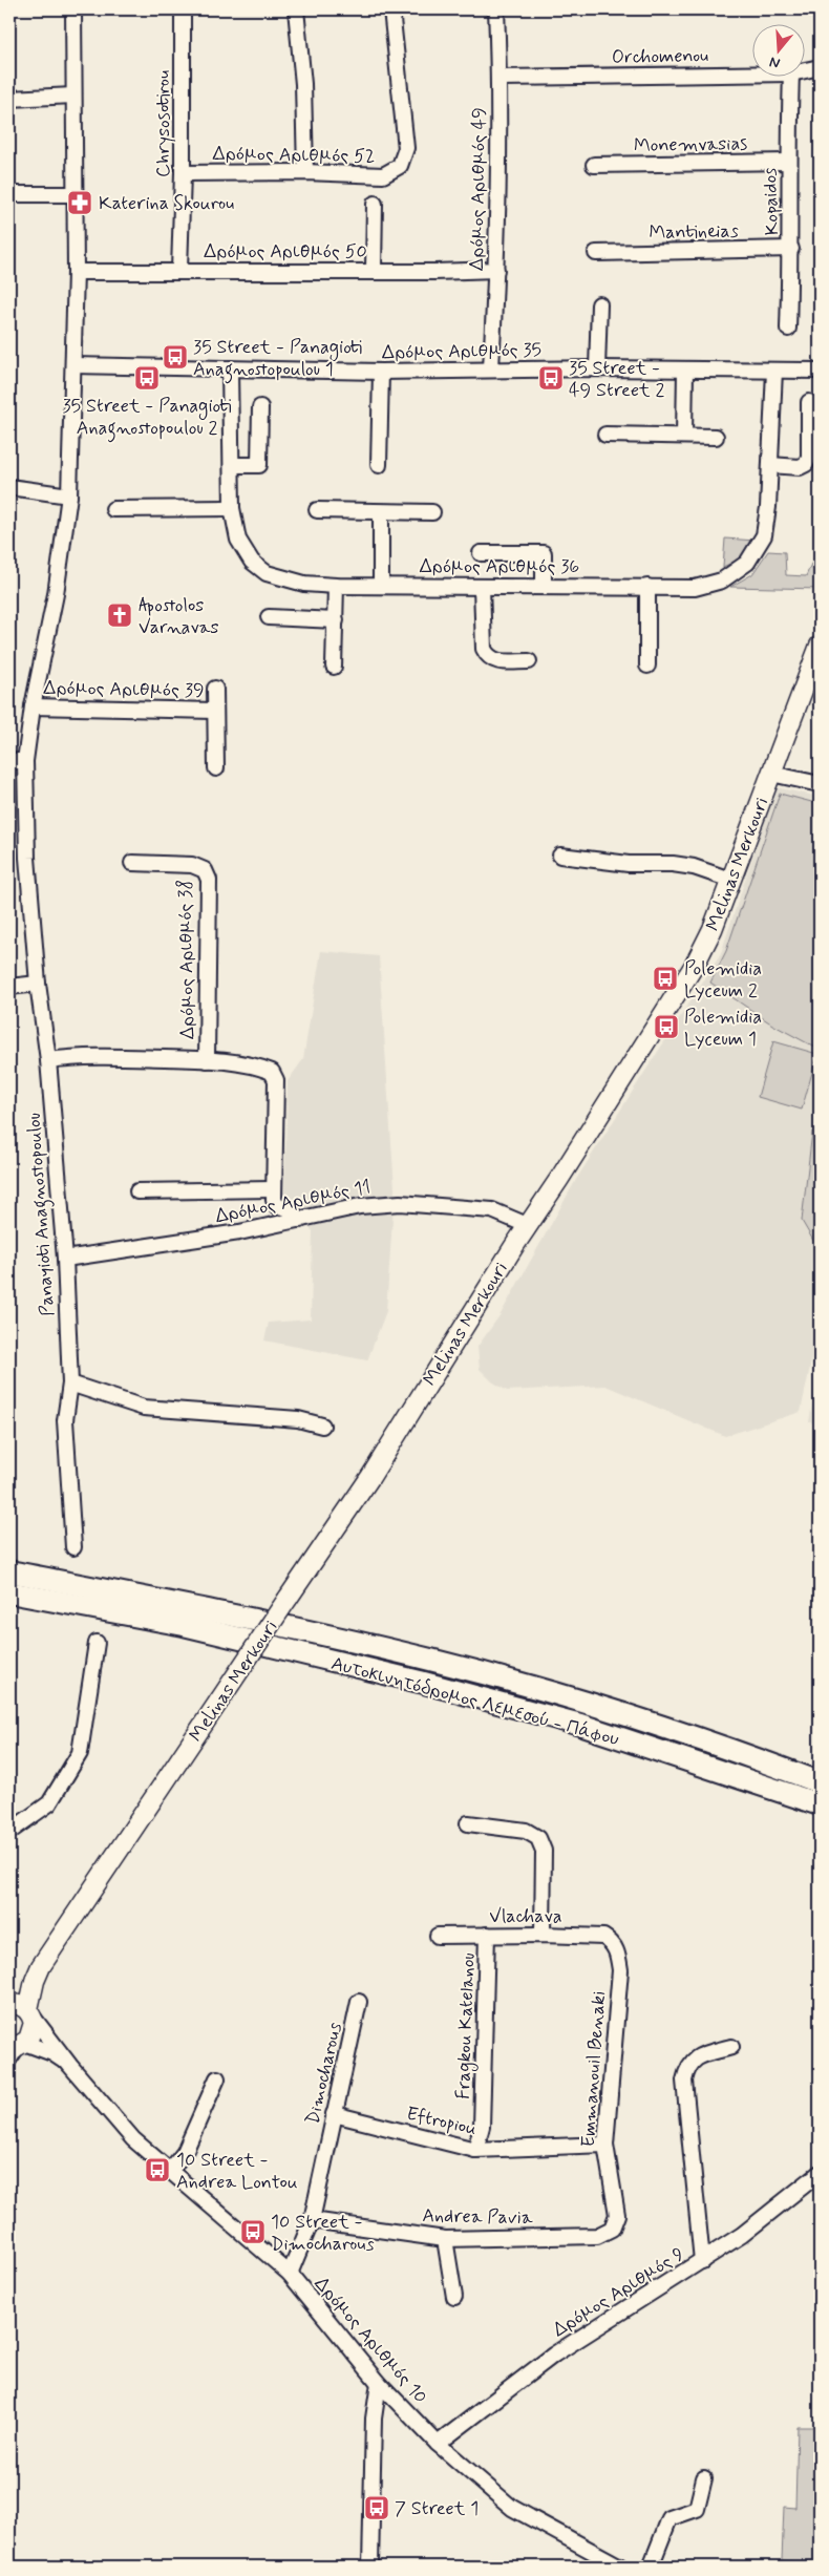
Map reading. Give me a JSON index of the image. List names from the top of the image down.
{
  "streets": {
    "highway": ["Αυτοκινητόδρομος Λεμεσού - Πάφου"],
    "main road": ["Melinas Merkouri"],
    "street": [
      "Orchomenou",
      "Chrysosotirou",
      "Monemvasias",
      "Δρόμος Αριθμός 52",
      "Δρόμος Αριθμός 49",
      "Kopaidos",
      "Mantineias",
      "Δρόμος Αριθμός 50",
      "Δρόμος Αριθμός 35",
      "Δρόμος Αριθμός 36",
      "Δρόμος Αριθμός 39",
      "Δρόμος Αριθμός 38",
      "Δρόμος Αριθμός 11",
      "Panayioti Anagnostopoulou",
      "Vlachava",
      "Fragkou Katelanou",
      "Emmanouil Benaki",
      "Dimocharous",
      "Eftropiou",
      "Andrea Pavia",
      "Δρόμος Αριθμός 9",
      "Δρόμος Αριθμός 10"
    ]
  },
  "crossings": [
    ["Orchomenou", "Δρόμος Αριθμός 49"],
    ["Chrysosotirou", "Δρόμος Αριθμός 52"],
    ["Chrysosotirou", "Δρόμος Αριθμός 50"],
    ["Monemvasias", "Kopaidos"],
    ["Δρόμος Αριθμός 49", "Δρόμος Αριθμός 50"],
    ["Δρόμος Αριθμός 49", "Δρόμος Αριθμός 35"],
    ["Kopaidos", "Mantineias"],
    ["Δρόμος Αριθμός 50", "Panayioti Anagnostopoulou"],
    ["Δρόμος Αριθμός 35", "Δρόμος Αριθμός 36"],
    ["Δρόμος Αριθμός 35", "Panayioti Anagnostopoulou"],
    ["Δρόμος Αριθμός 39", "Panayioti Anagnostopoulou"],
    ["Melinas Merkouri", "Δρόμος Αριθμός 11"],
    ["Melinas Merkouri", "Δρόμος Αριθμός 10"],
    ["Δρόμος Αριθμός 11", "Panayioti Anagnostopoulou"],
    ["Vlachava", "Fragkou Katelanou"],
    ["Vlachava", "Emmanouil Benaki"],
    ["Fragkou Katelanou", "Eftropiou"],
    ["Emmanouil Benaki", "Eftropiou"],
    ["Emmanouil Benaki", "Andrea Pavia"],
    ["Dimocharous", "Eftropiou"],
    ["Dimocharous", "Andrea Pavia"],
    ["Dimocharous", "Δρόμος Αριθμός 10"],
    ["Δρόμος Αριθμός 9", "Δρόμος Αριθμός 10"]
  ],
  "places": {
    "pharmacy": ["Katerina Skourou"],
    "bus stop": [
      "35 Street - Panagioti Anagnostopoulou 1",
      "35 Street - Panagioti Anagnostopoulou 2",
      "35 Street - 49 Street 2",
      "Polemidia Lyceum 2",
      "Polemidia Lyceum 1",
      "10 Street - Andrea Lontou",
      "10 Street - Dimocharous",
      "7 Street 1"
    ],
    "church": ["Apostolos Varnavas"]
  },
  "north": "bottom"
}
